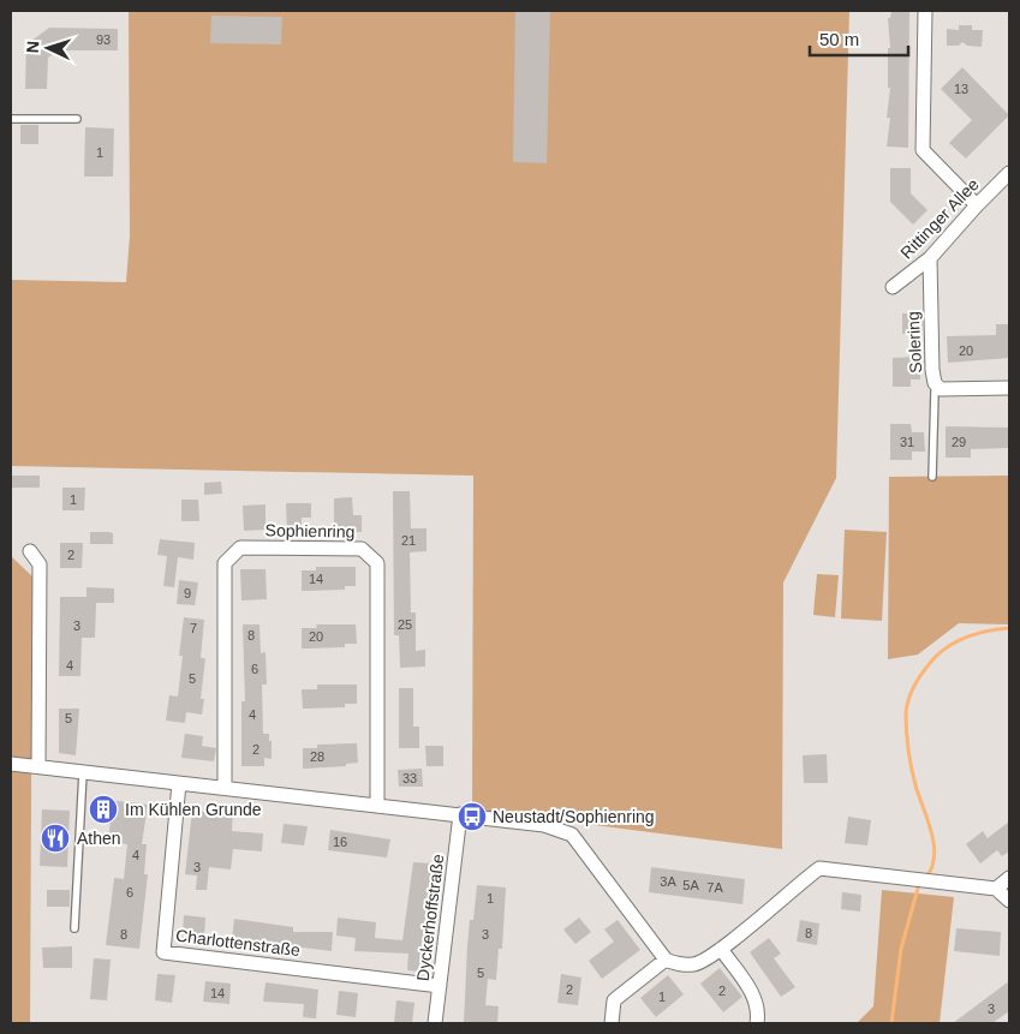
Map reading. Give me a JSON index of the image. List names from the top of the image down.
{
  "streets": {
    "street": [
      "Rittinger Allee",
      "Solering",
      "Sophienring",
      "Dyckerhoffstraße",
      "Charlottenstraße"
    ]
  },
  "crossings": [
    ["Rittinger Allee", "Solering"],
    ["Dyckerhoffstraße", "Charlottenstraße"]
  ],
  "places": {
    "building": ["Im Kühlen Grunde"],
    "bus stop": ["Neustadt/Sophienring"],
    "restaurant": ["Athen"]
  },
  "house_numbers": [
    "93",
    "13",
    "1",
    "20",
    "31",
    "29",
    "1",
    "21",
    "2",
    "14",
    "9",
    "25",
    "3",
    "7",
    "8",
    "20",
    "4",
    "6",
    "5",
    "4",
    "5",
    "2",
    "28",
    "33",
    "16",
    "4",
    "3",
    "3A",
    "5A",
    "7A",
    "6",
    "1",
    "8",
    "8",
    "3",
    "5",
    "2",
    "2",
    "14",
    "1",
    "3"
  ],
  "scale_bar": "50 m",
  "north": "left"
}
